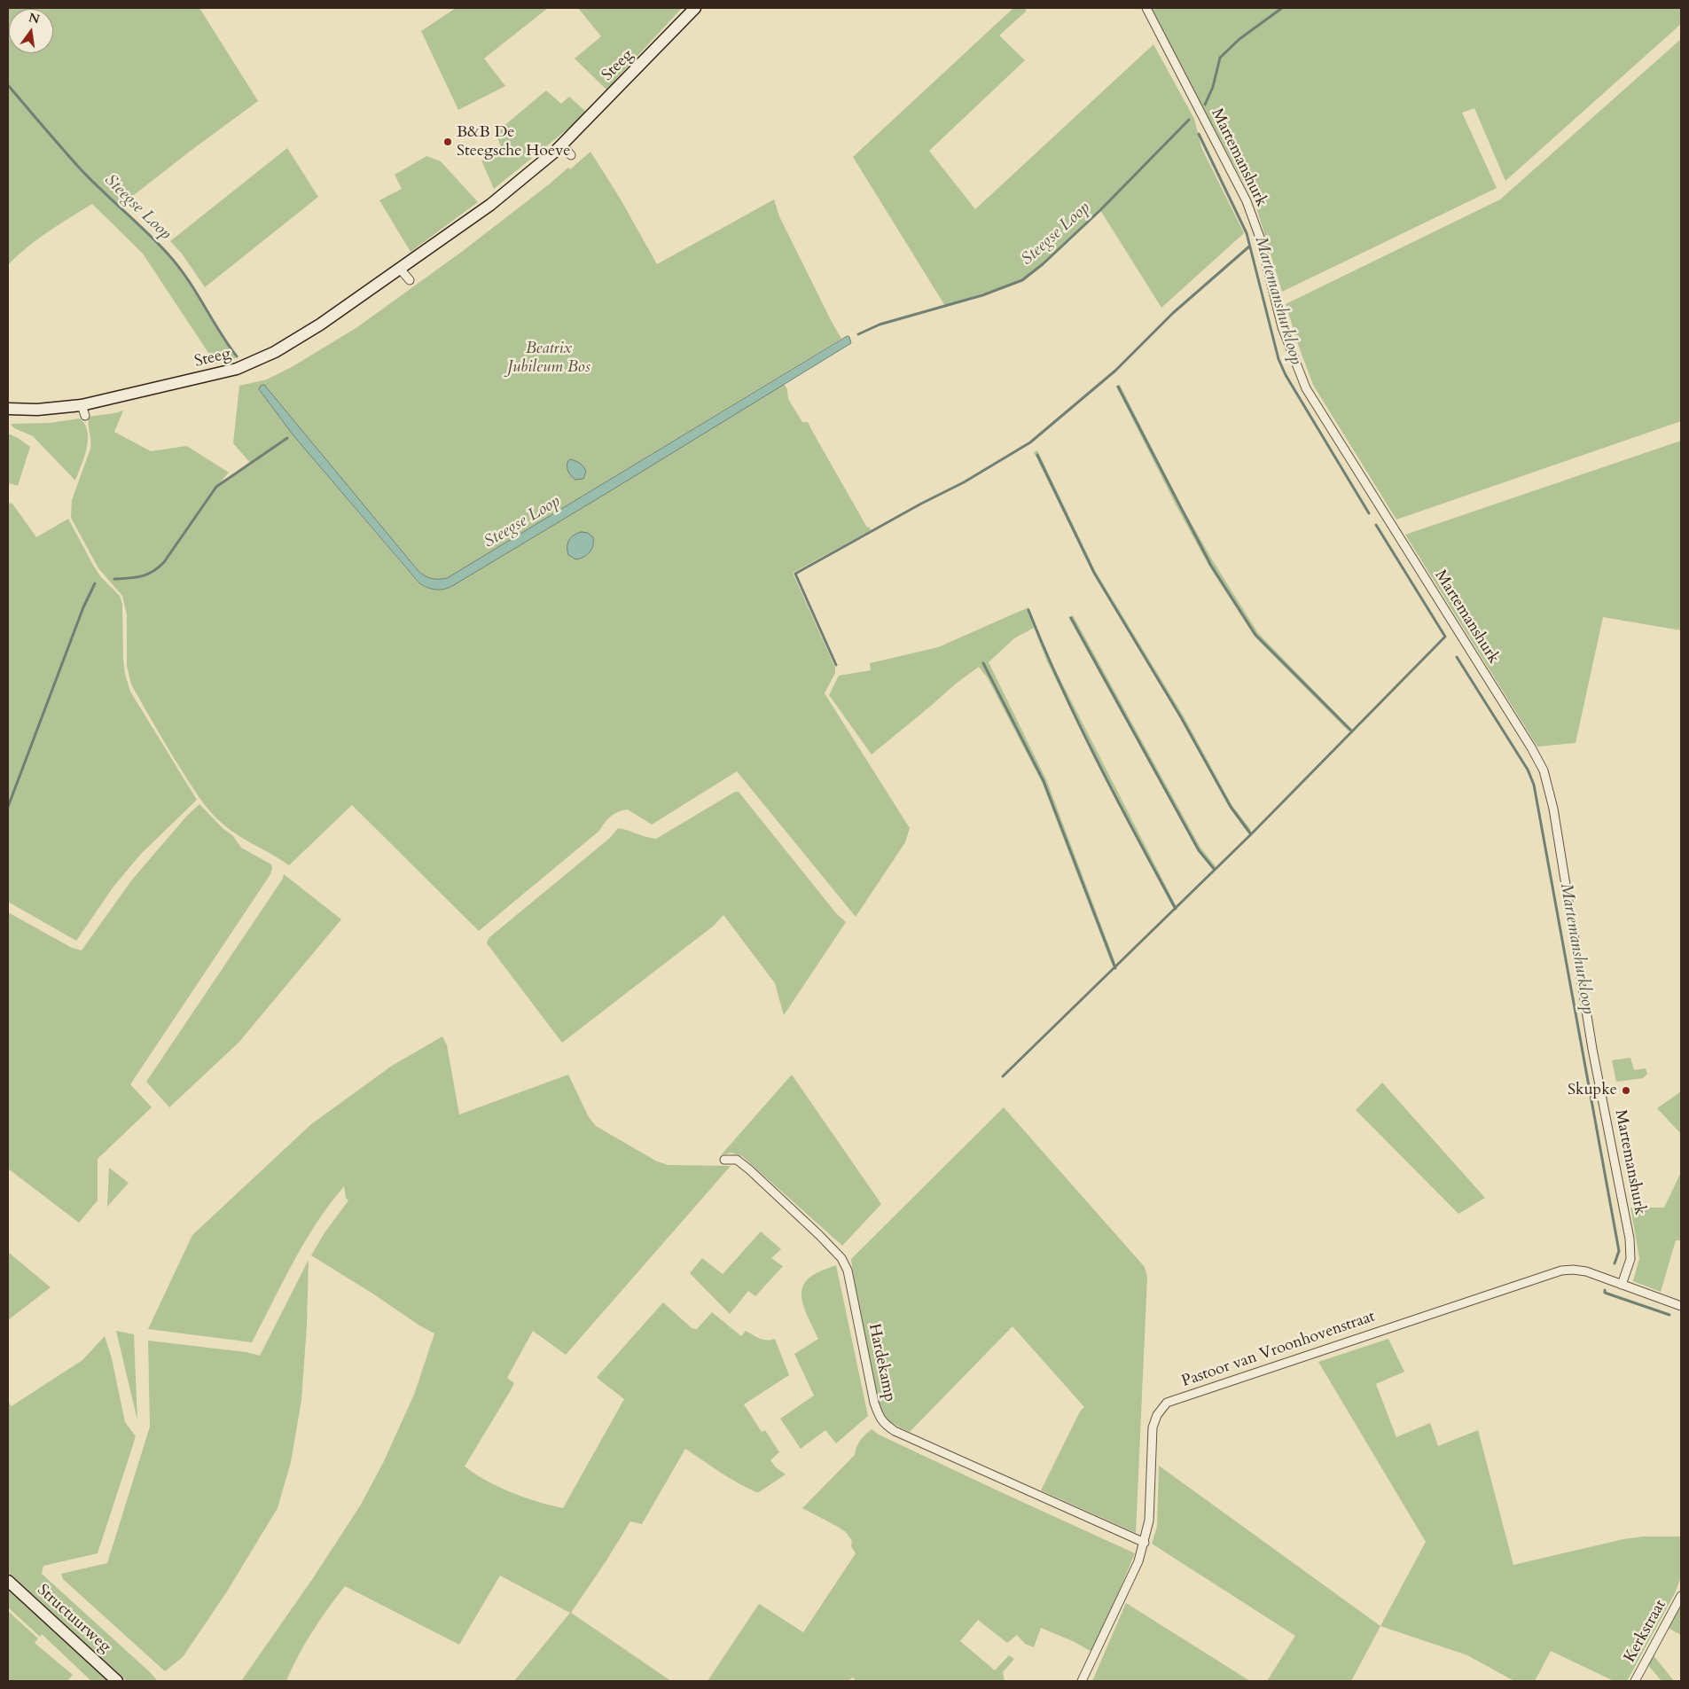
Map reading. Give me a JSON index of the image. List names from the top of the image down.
{
  "streets": {
    "street": [
      "Steeg",
      "Martemanshurk",
      "Pastoor van Vroonhovenstraat",
      "Hardekamp",
      "Structuurweg",
      "Kerkstraat"
    ]
  },
  "crossings": [
    ["Martemanshurk", "Pastoor van Vroonhovenstraat"],
    ["Pastoor van Vroonhovenstraat", "Hardekamp"]
  ],
  "water": ["Steegse Loop", "Martemanshurkloop"],
  "parks": ["Beatrix Jubileum Bos"],
  "places": ["B&B De Steegsche Hoeve", "Skupke"],
  "north": "top"
}
